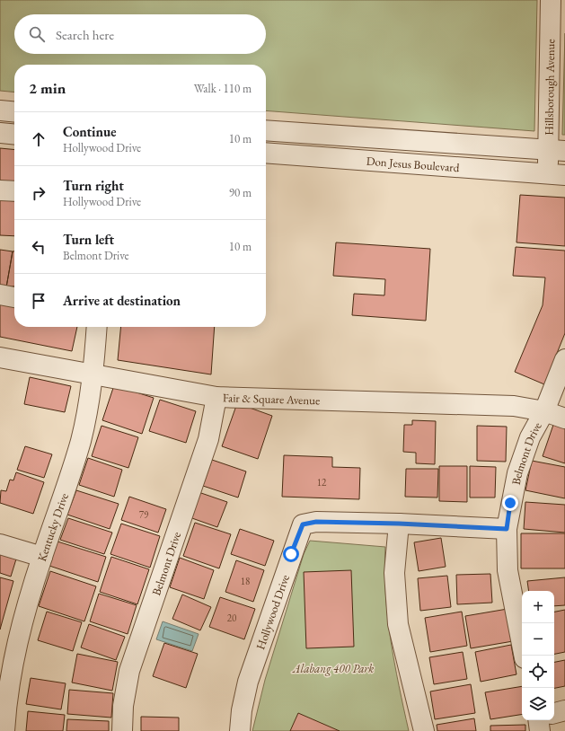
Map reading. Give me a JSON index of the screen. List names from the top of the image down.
{
  "streets": {
    "street": [
      "Hillsborough Avenue",
      "Don Jesus Boulevard",
      "Fair & Square Avenue",
      "Belmont Drive",
      "Kentucky Drive",
      "Hollywood Drive"
    ]
  },
  "crossings": [
    ["Hillsborough Avenue", "Don Jesus Boulevard"],
    ["Fair & Square Avenue", "Belmont Drive"],
    ["Fair & Square Avenue", "Kentucky Drive"],
    ["Belmont Drive", "Hollywood Drive"]
  ],
  "parks": ["Alabang 400 Park"],
  "house_numbers": [
    "12",
    "79",
    "18",
    "20"
  ],
  "page": {
    "search": "Search here",
    "heading": ["2 min", "Walk · 110 m"],
    "list": [
      ["Continue", "Hollywood Drive", "10 m"],
      ["Turn right", "Hollywood Drive", "90 m"],
      ["Turn left", "Belmont Drive", "10 m"],
      "Arrive at destination"
    ],
    "map_buttons": ["+", "−"]
  }
}
